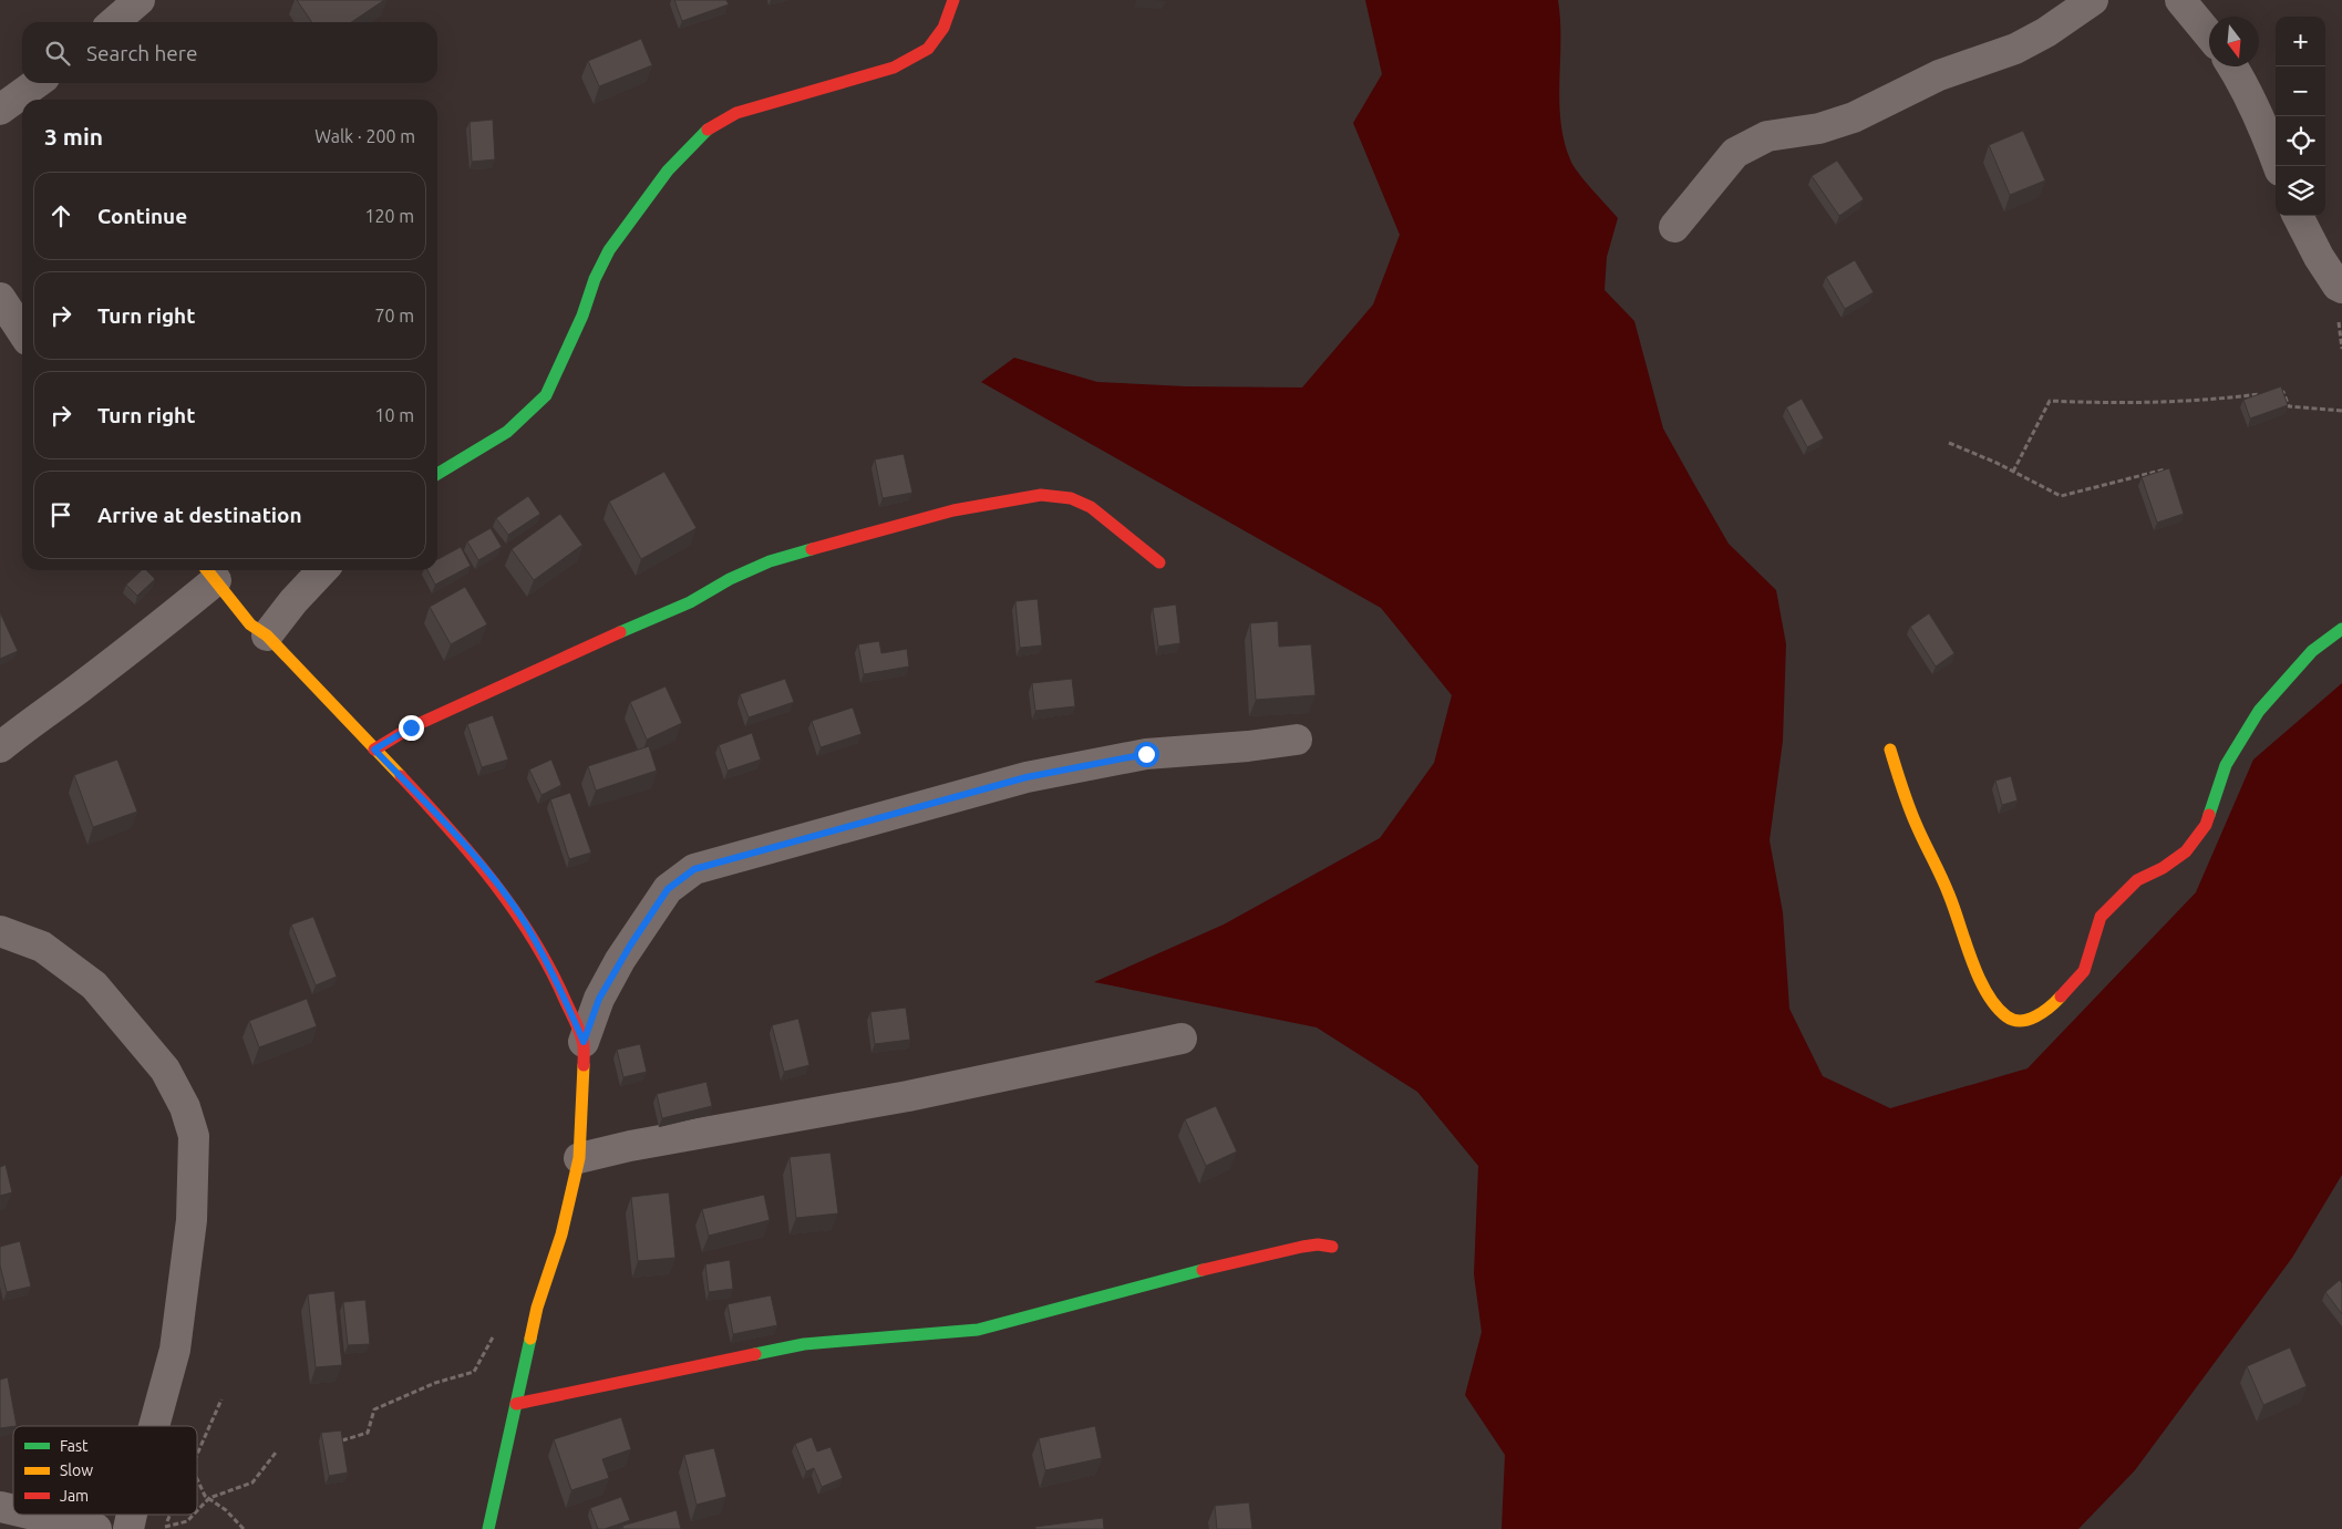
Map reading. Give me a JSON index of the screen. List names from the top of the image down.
{
  "legend": ["Fast", "Slow", "Jam"],
  "north": "bottom",
  "page": {
    "map_buttons": ["+", "−"],
    "search": "Search here",
    "heading": ["3 min", "Walk · 200 m"],
    "list": [
      ["Continue", "120 m"],
      ["Turn right", "70 m"],
      ["Turn right", "10 m"],
      "Arrive at destination"
    ]
  }
}
